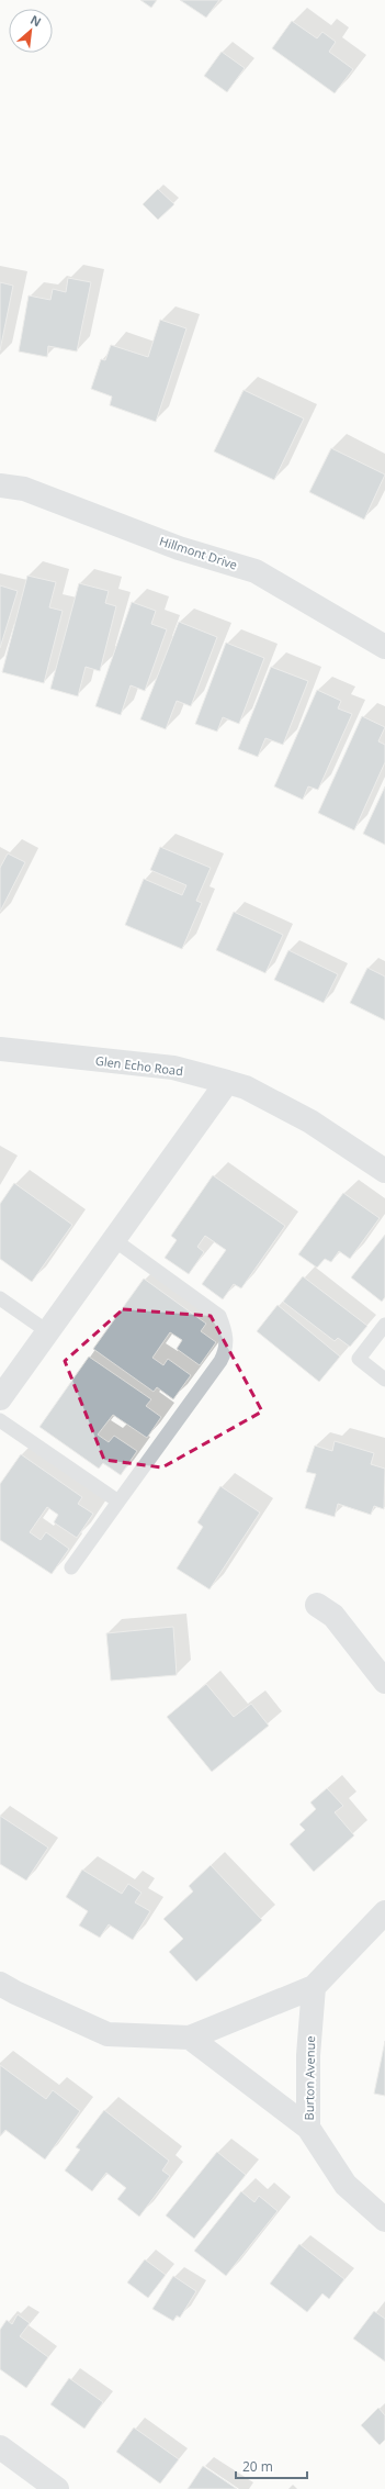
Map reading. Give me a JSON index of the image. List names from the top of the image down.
{
  "streets": {
    "street": ["Hillmont Drive", "Glen Echo Road", "Burton Avenue"]
  },
  "scale_bar": "20 m",
  "north": "top right"
}
